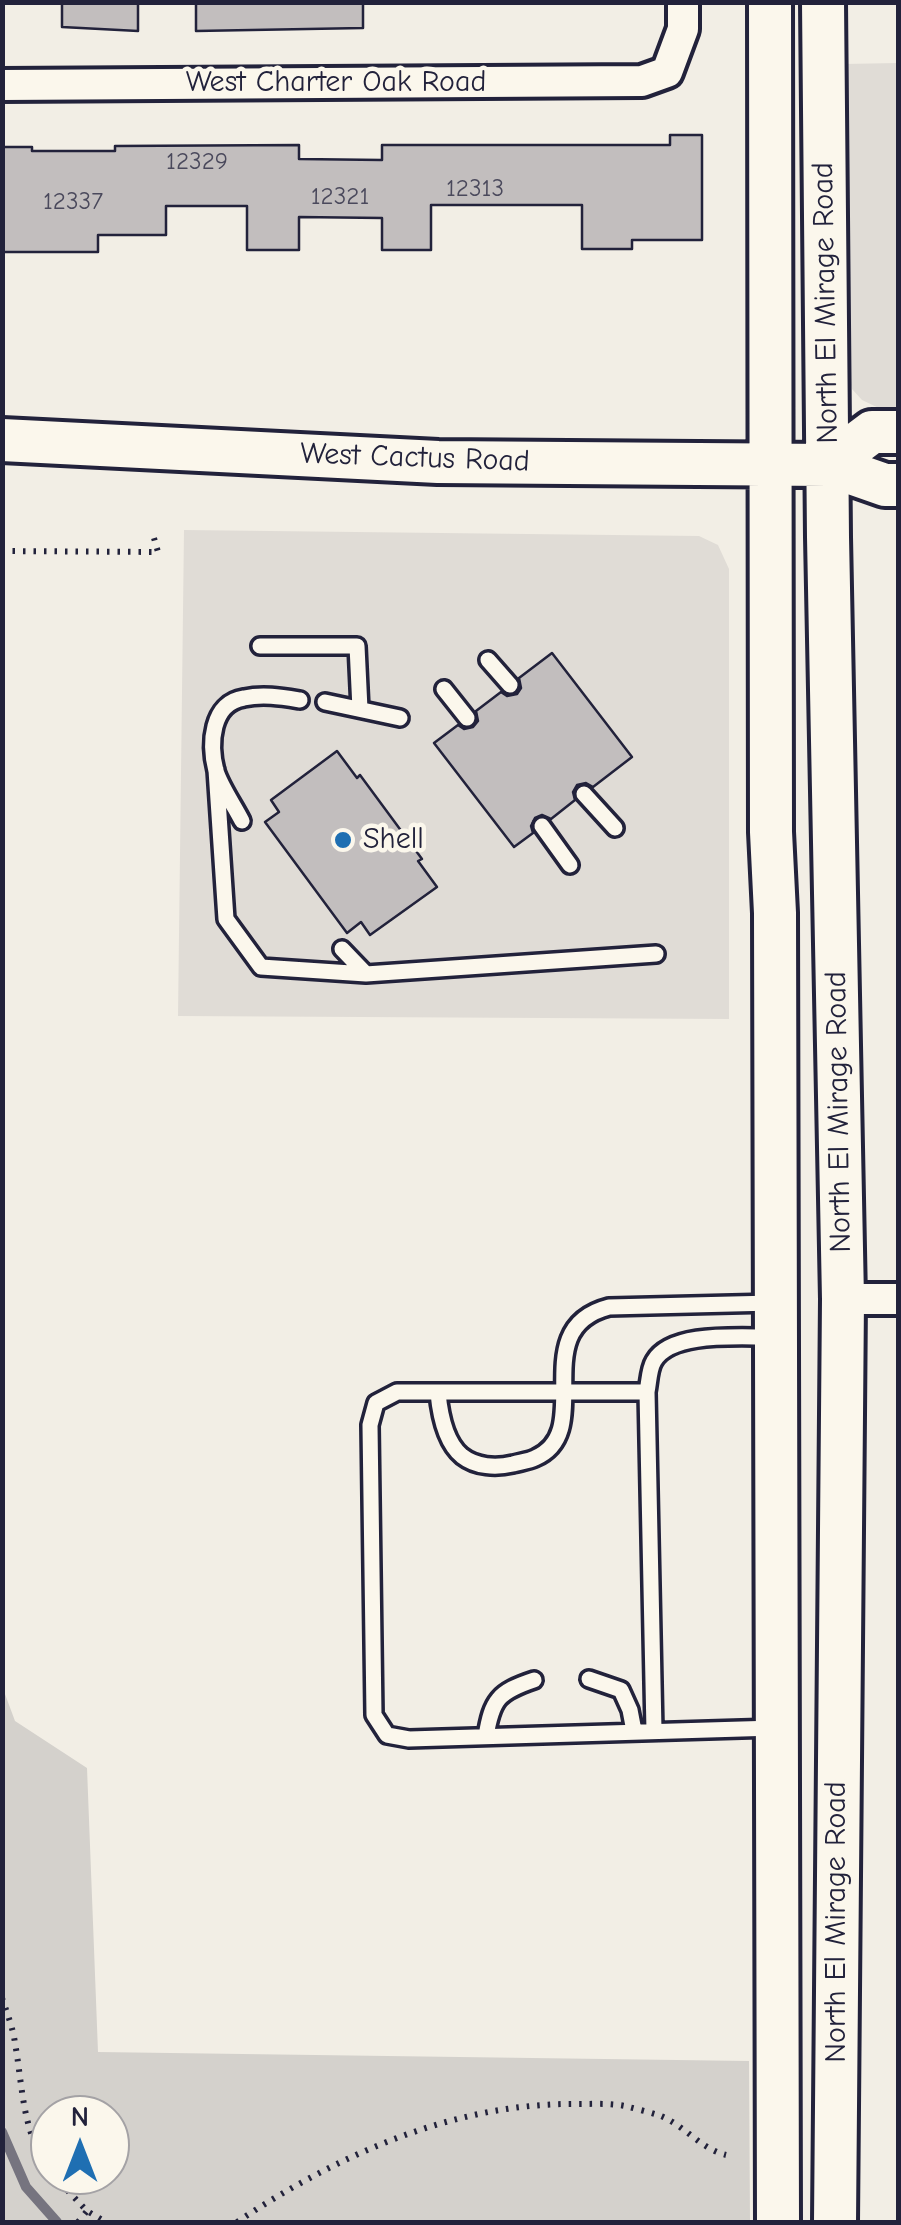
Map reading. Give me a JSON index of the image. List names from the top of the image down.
{
  "streets": {
    "main road": ["North El Mirage Road", "West Cactus Road"],
    "street": ["West Charter Oak Road"]
  },
  "crossings": [
    ["North El Mirage Road", "West Cactus Road"]
  ],
  "places": ["Shell"],
  "house_numbers": [
    "12329",
    "12313",
    "12321",
    "12337"
  ],
  "north": "top"
}
